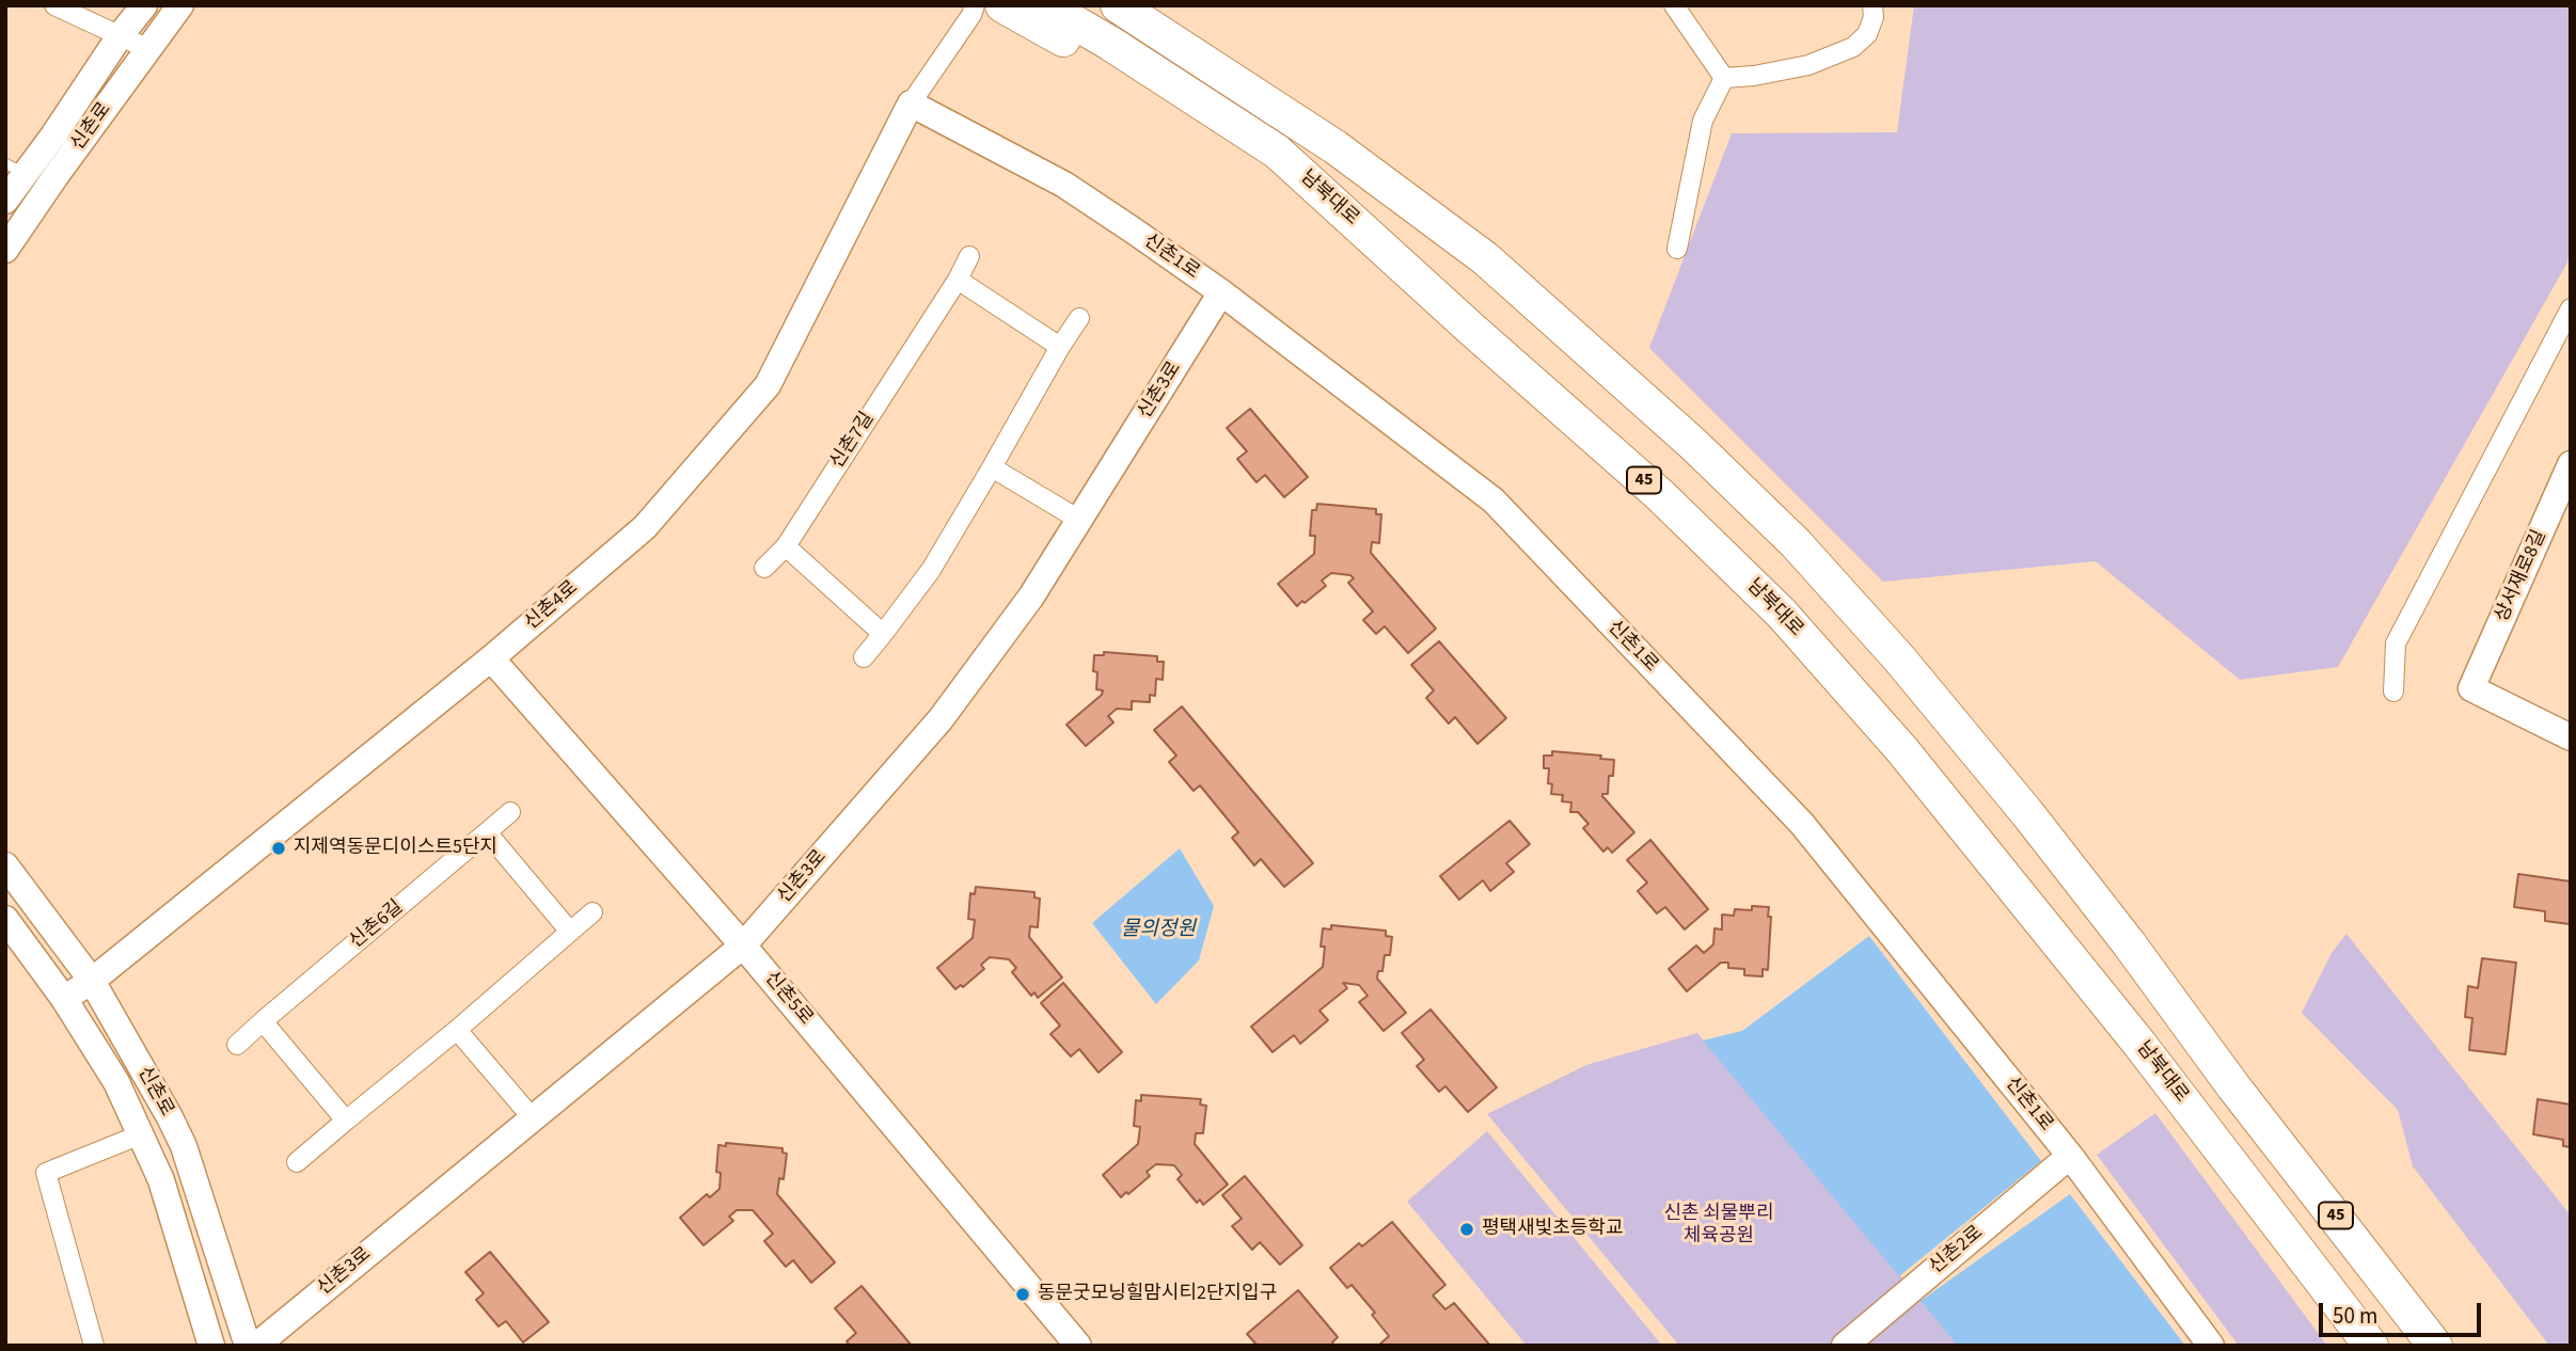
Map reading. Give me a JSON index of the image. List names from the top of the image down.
{
  "streets": {
    "highway": ["남북대로", "45"],
    "street": [
      "신촌로",
      "신촌1로",
      "신촌3로",
      "신촌7길",
      "상서재로8길",
      "신촌4로",
      "신촌6길",
      "신촌5로",
      "신촌2로"
    ]
  },
  "crossings": [
    ["신촌로", "신촌4로"],
    ["신촌1로", "신촌3로"],
    ["신촌1로", "신촌4로"],
    ["신촌1로", "신촌2로"],
    ["신촌3로", "신촌5로"],
    ["신촌4로", "신촌5로"]
  ],
  "water": ["물의정원"],
  "parks": ["신촌 쇠물뿌리 체육공원"],
  "places": ["지제역동문디이스트5단지", "평택새빛초등학교", "동문굿모닝힐맘시티2단지입구"],
  "scale_bar": "50 m"
}
